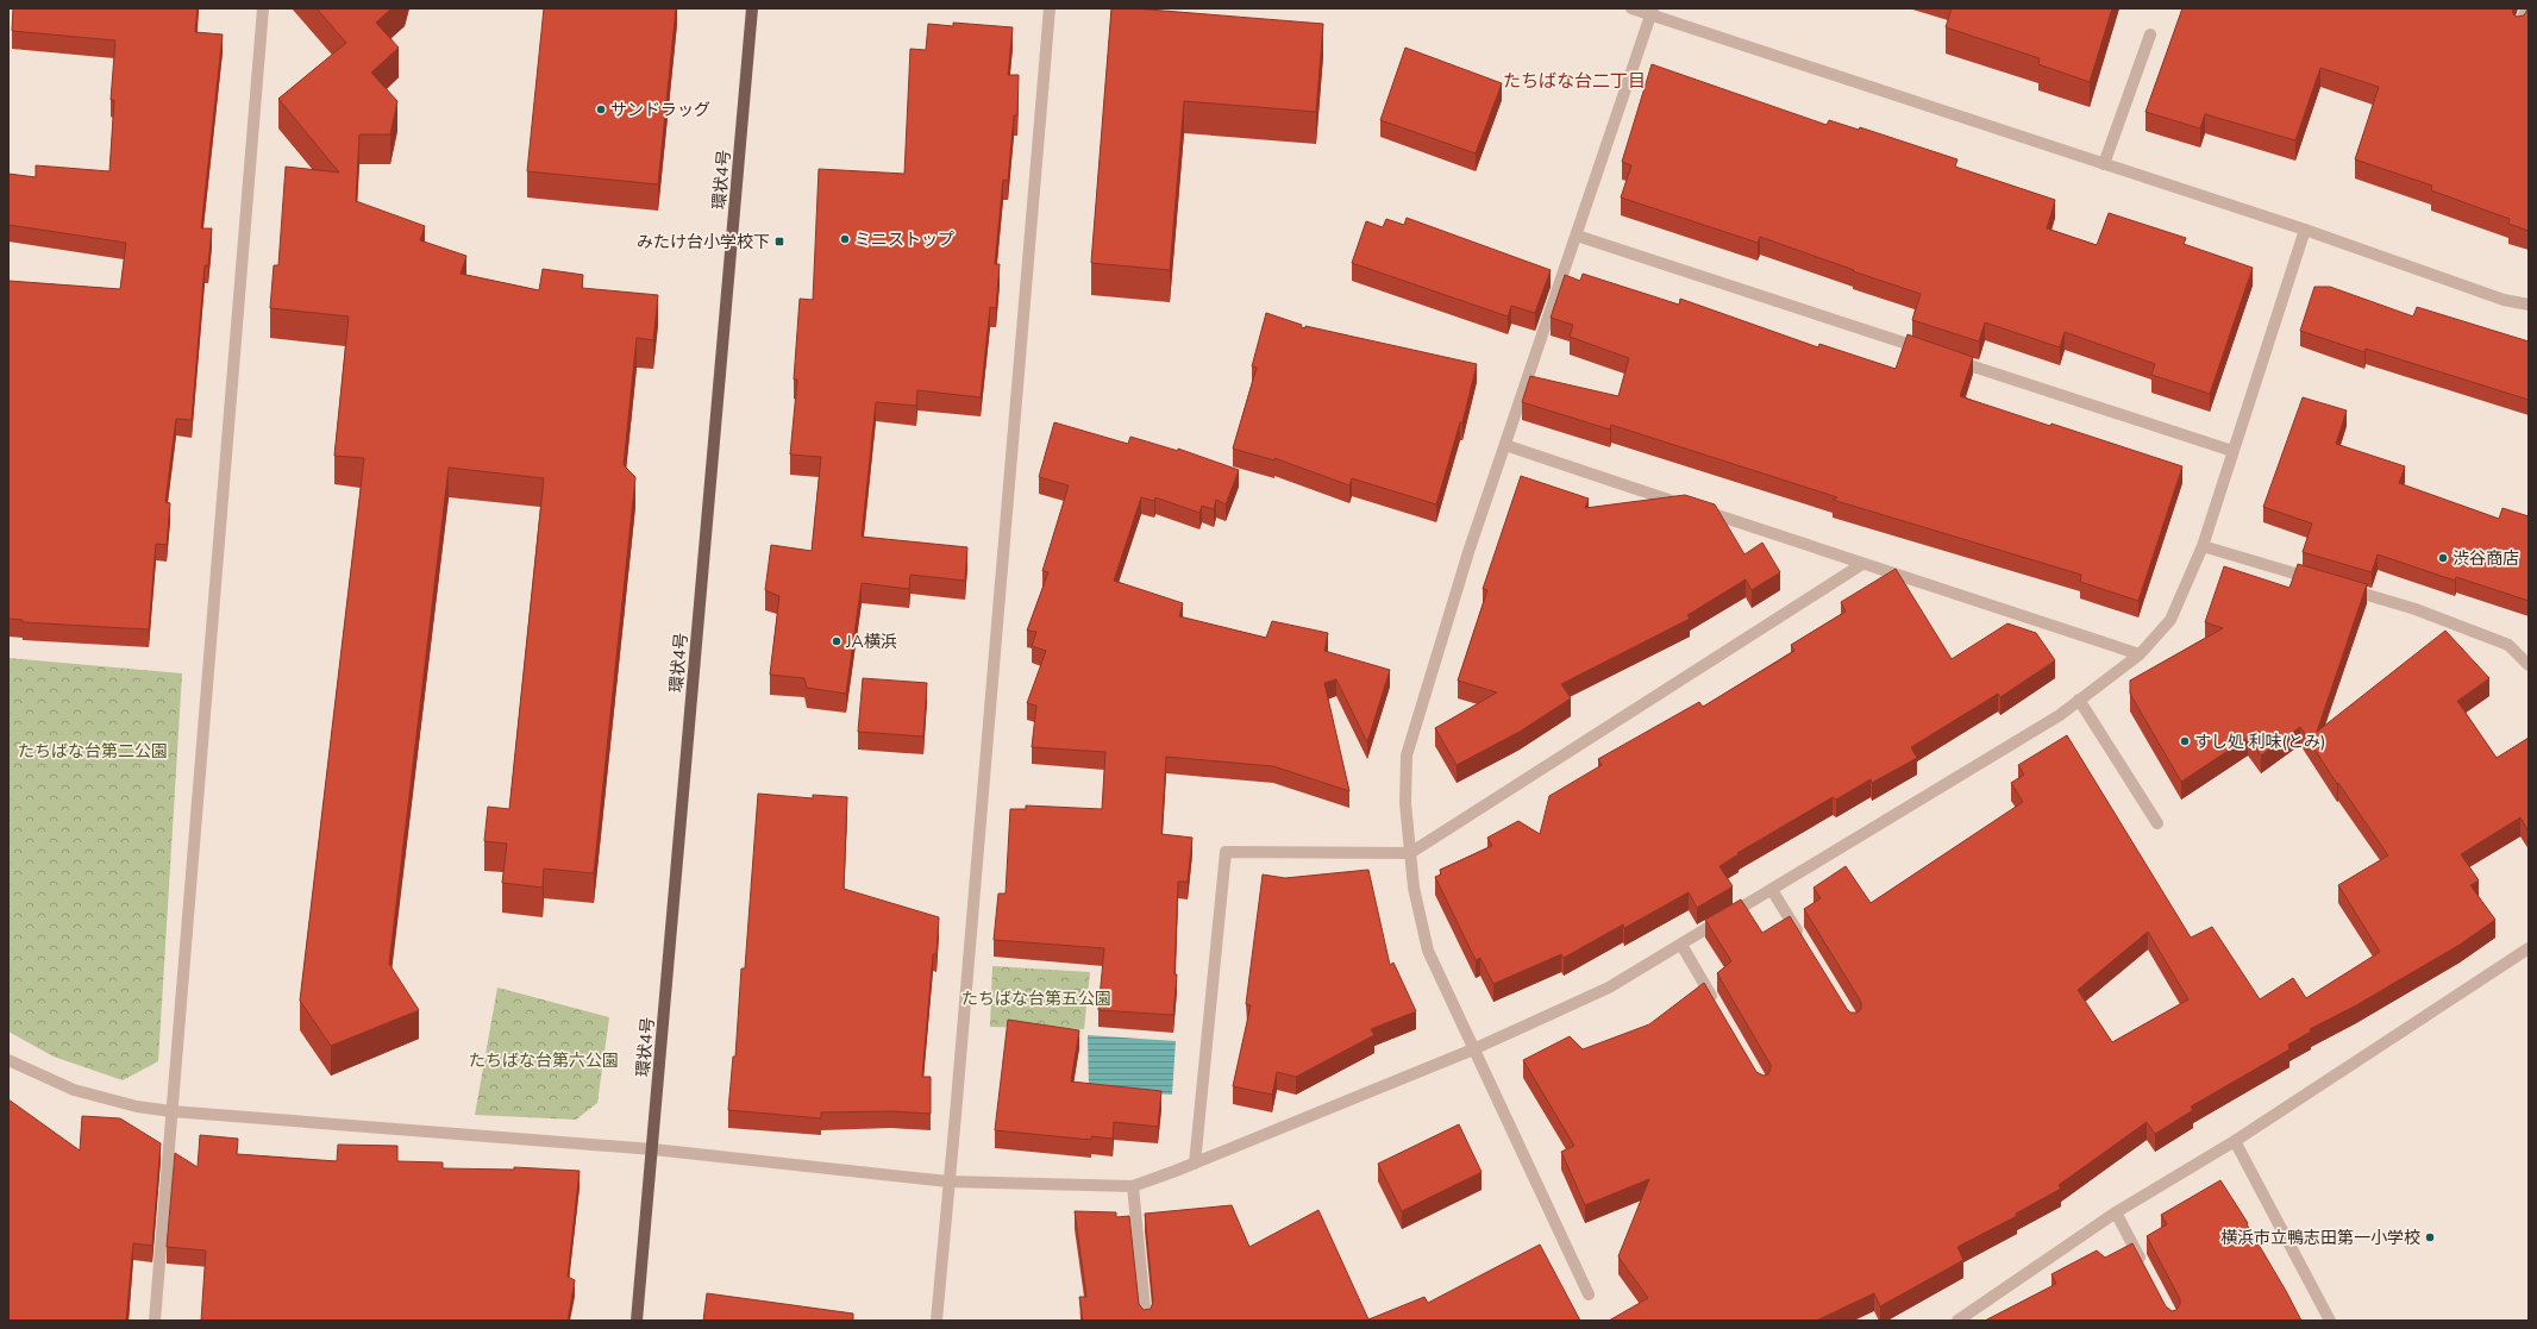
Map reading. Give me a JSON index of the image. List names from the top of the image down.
{
  "streets": {
    "main road": ["環状4号"]
  },
  "districts": ["たちばな台二丁目"],
  "parks": ["たちばな台第二公園", "たちばな台第五公園", "たちばな台第六公園"],
  "places": {
    "other": [
      "サンドラッグ",
      "ミニストップ",
      "渋谷商店",
      "JA横浜",
      "すし処 利味(とみ)",
      "横浜市立鴨志田第一小学校"
    ],
    "transit": ["みたけ台小学校下"]
  }
}
